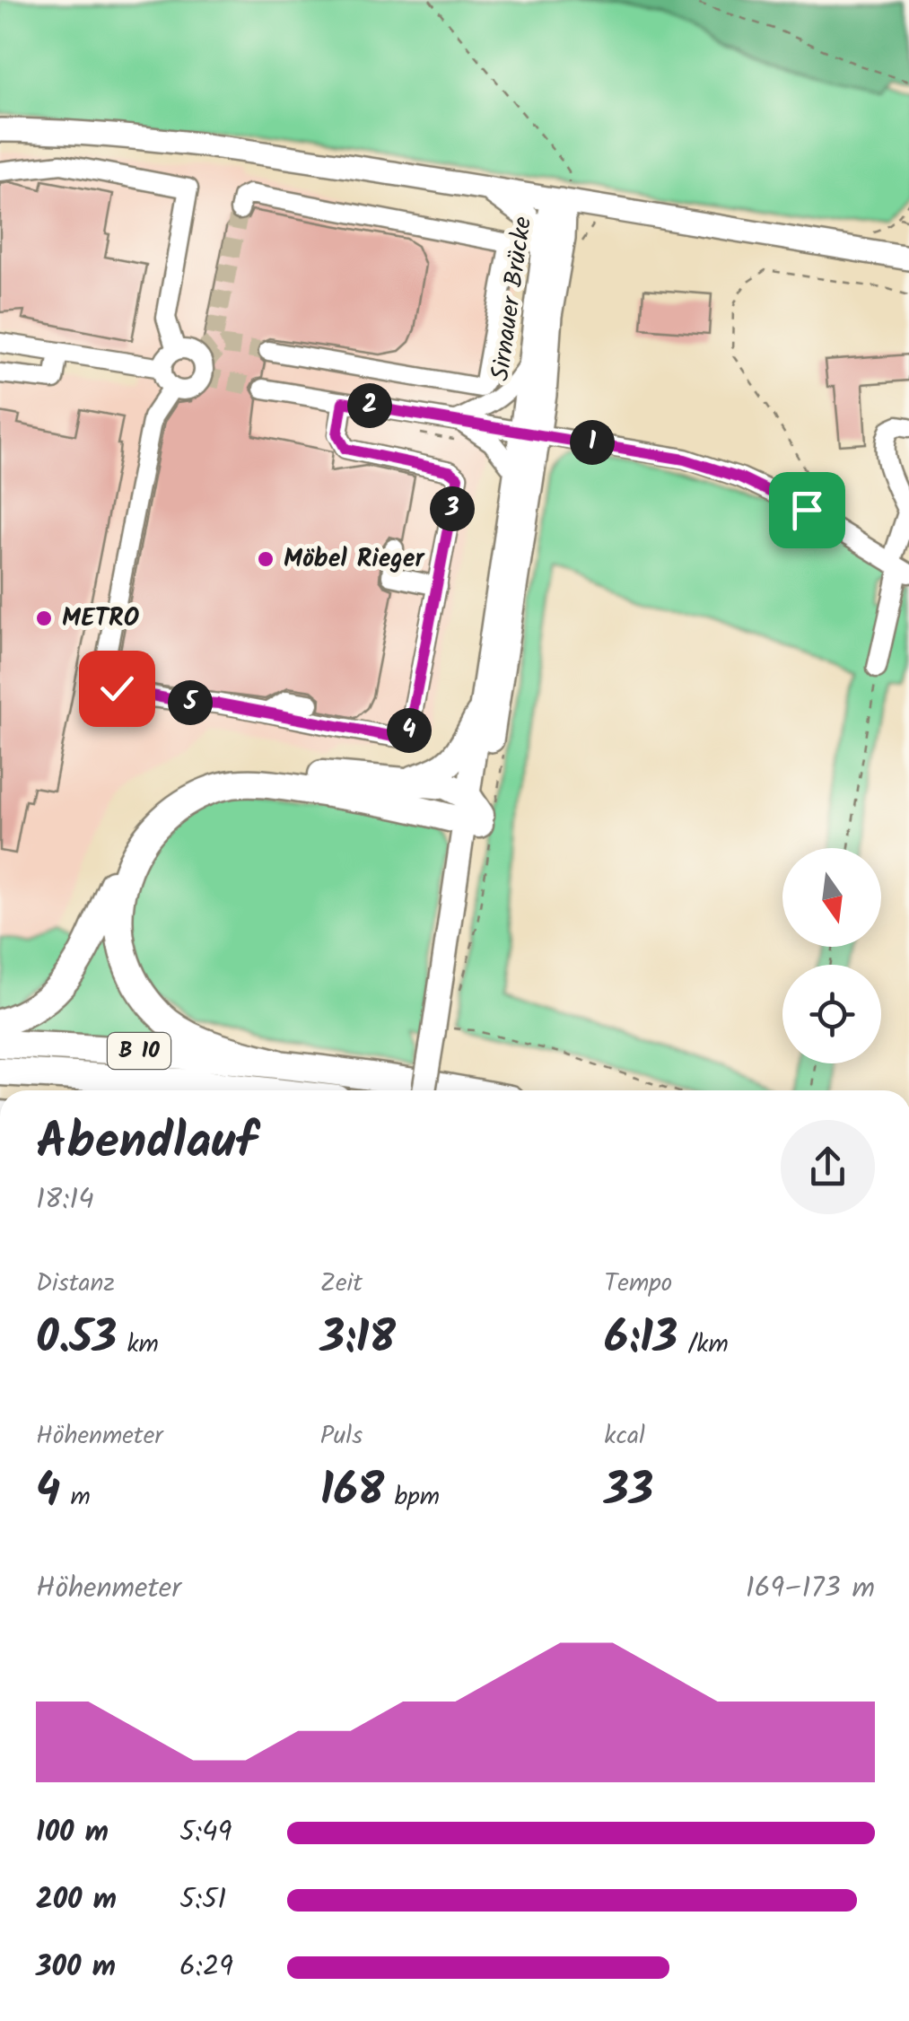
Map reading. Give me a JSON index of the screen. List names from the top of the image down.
{
  "streets": {
    "highway": ["B 10"],
    "main road": ["Sirnauer Brücke"]
  },
  "places": ["Möbel Rieger", "METRO"],
  "north": "bottom",
  "page": {
    "pins": [
      "2",
      "1",
      "3",
      "5",
      "4"
    ],
    "heading": ["Abendlauf", "18:14"],
    "stats": [
      ["Distanz", "0.53 km"],
      ["Zeit", "3:18"],
      ["Tempo", "6:13 /km"],
      ["Höhenmeter", "4 m"],
      ["Puls", "168 bpm"],
      ["kcal", "33"]
    ],
    "chart": ["Höhenmeter", "169–173 m"],
    "list": [
      {
        "name": "100 m",
        "note": "5:49"
      },
      {
        "name": "200 m",
        "note": "5:51"
      },
      {
        "name": "300 m",
        "note": "6:29"
      }
    ]
  }
}
